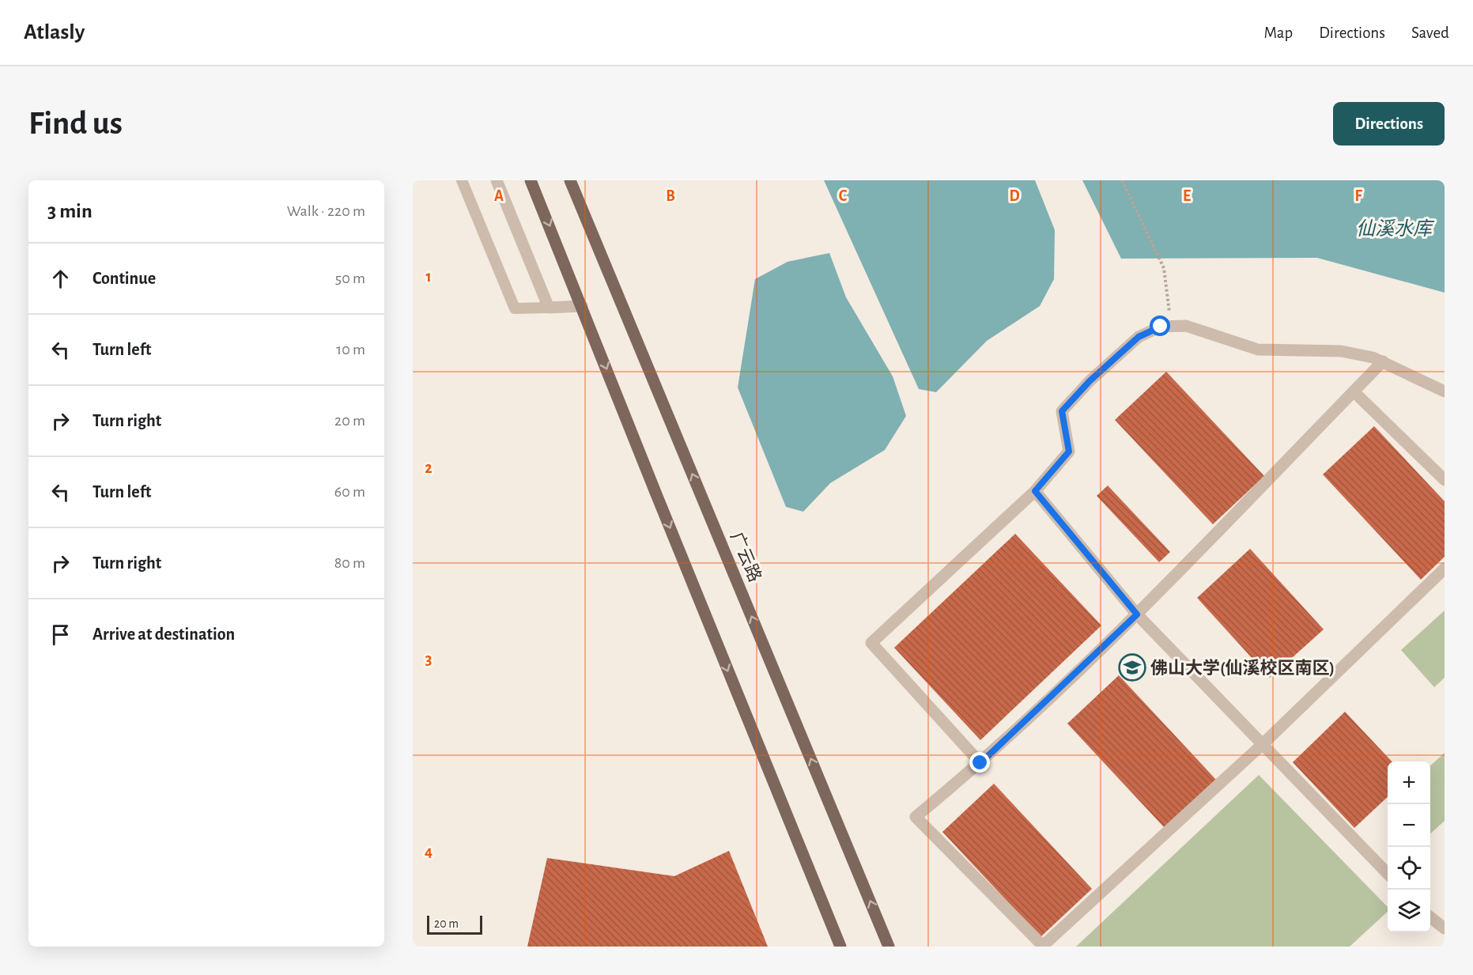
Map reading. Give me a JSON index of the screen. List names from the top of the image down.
{
  "streets": {
    "main road": ["广云路"]
  },
  "water": ["仙溪水库"],
  "places": {
    "school or university": ["佛山大学(仙溪校区南区)"]
  },
  "scale_bar": "20 m",
  "page": {
    "header": "Atlasly",
    "nav": ["Map", "Directions", "Saved"],
    "buttons": "Directions",
    "title": "Find us",
    "heading": ["3 min", "Walk · 220 m"],
    "list": [
      ["Continue", "50 m"],
      ["Turn left", "10 m"],
      ["Turn right", "20 m"],
      ["Turn left", "60 m"],
      ["Turn right", "80 m"],
      "Arrive at destination"
    ],
    "map_buttons": ["+", "−"],
    "scale": "20 m"
  },
  "grid": {
    "columns": [
      "A",
      "B",
      "C",
      "D",
      "E",
      "F"
    ],
    "rows": [
      "1",
      "2",
      "3",
      "4"
    ]
  }
}
